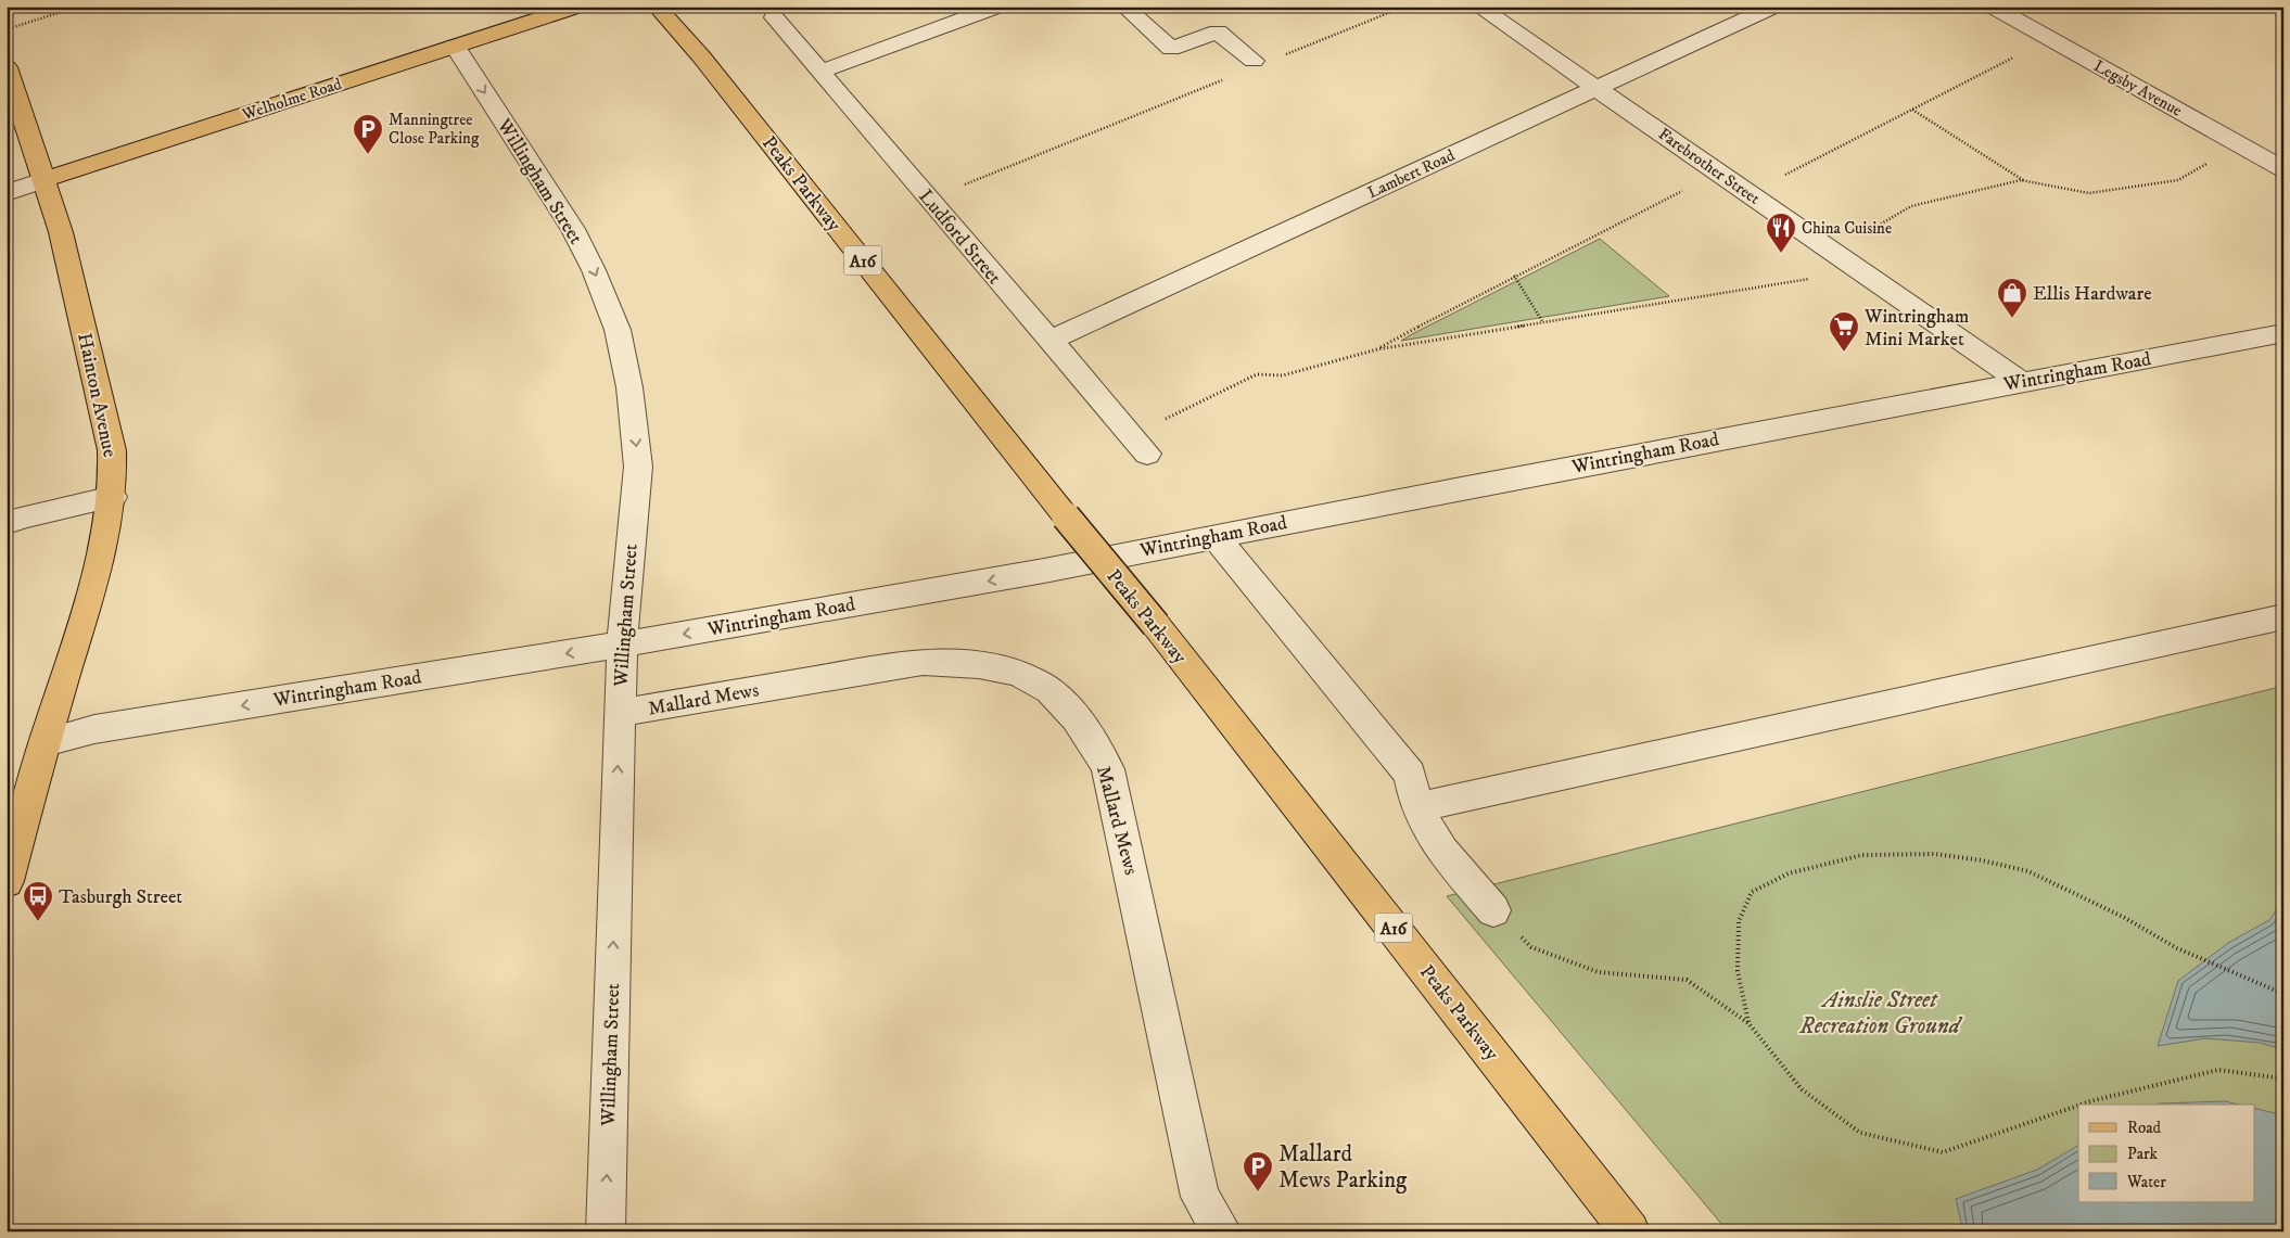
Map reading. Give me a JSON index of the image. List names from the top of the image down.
{
  "streets": {
    "main road": [
      "Welholme Road",
      "Peaks Parkway",
      "A16",
      "Hainton Avenue"
    ],
    "street": [
      "Legsby Avenue",
      "Farebrother Street",
      "Lambert Road",
      "Willingham Street",
      "Ludford Street",
      "Wintringham Road",
      "Mallard Mews"
    ]
  },
  "crossings": [
    ["Welholme Road", "Willingham Street"],
    ["Welholme Road", "Hainton Avenue"],
    ["Farebrother Street", "Lambert Road"],
    ["Farebrother Street", "Wintringham Road"],
    ["Lambert Road", "Ludford Street"],
    ["Willingham Street", "Wintringham Road"],
    ["Willingham Street", "Mallard Mews"],
    ["Wintringham Road", "Hainton Avenue"]
  ],
  "one_way": ["Wintringham Road"],
  "parks": ["Ainslie Street Recreation Ground"],
  "places": {
    "parking": ["Manningtree Close Parking", "Mallard Mews Parking"],
    "restaurant": ["China Cuisine"],
    "shop": ["Ellis Hardware"],
    "supermarket": ["Wintringham Mini Market"],
    "bus stop": ["Tasburgh Street"]
  },
  "legend": ["Road", "Park", "Water"]
}
